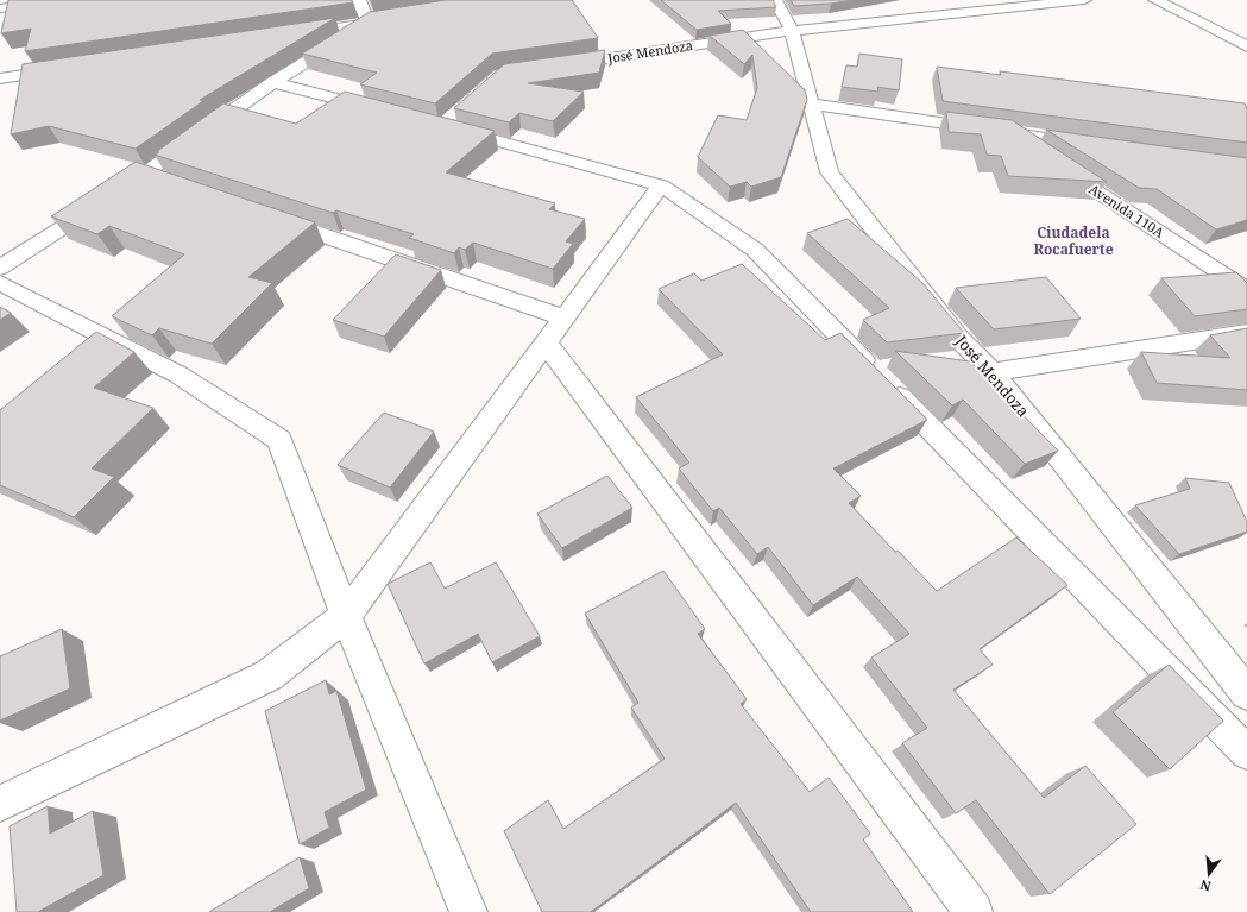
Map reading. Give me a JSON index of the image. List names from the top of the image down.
{
  "streets": {
    "street": ["José Mendoza", "Avenida 110A"]
  },
  "districts": ["Ciudadela Rocafuerte"],
  "north": "bottom"
}
